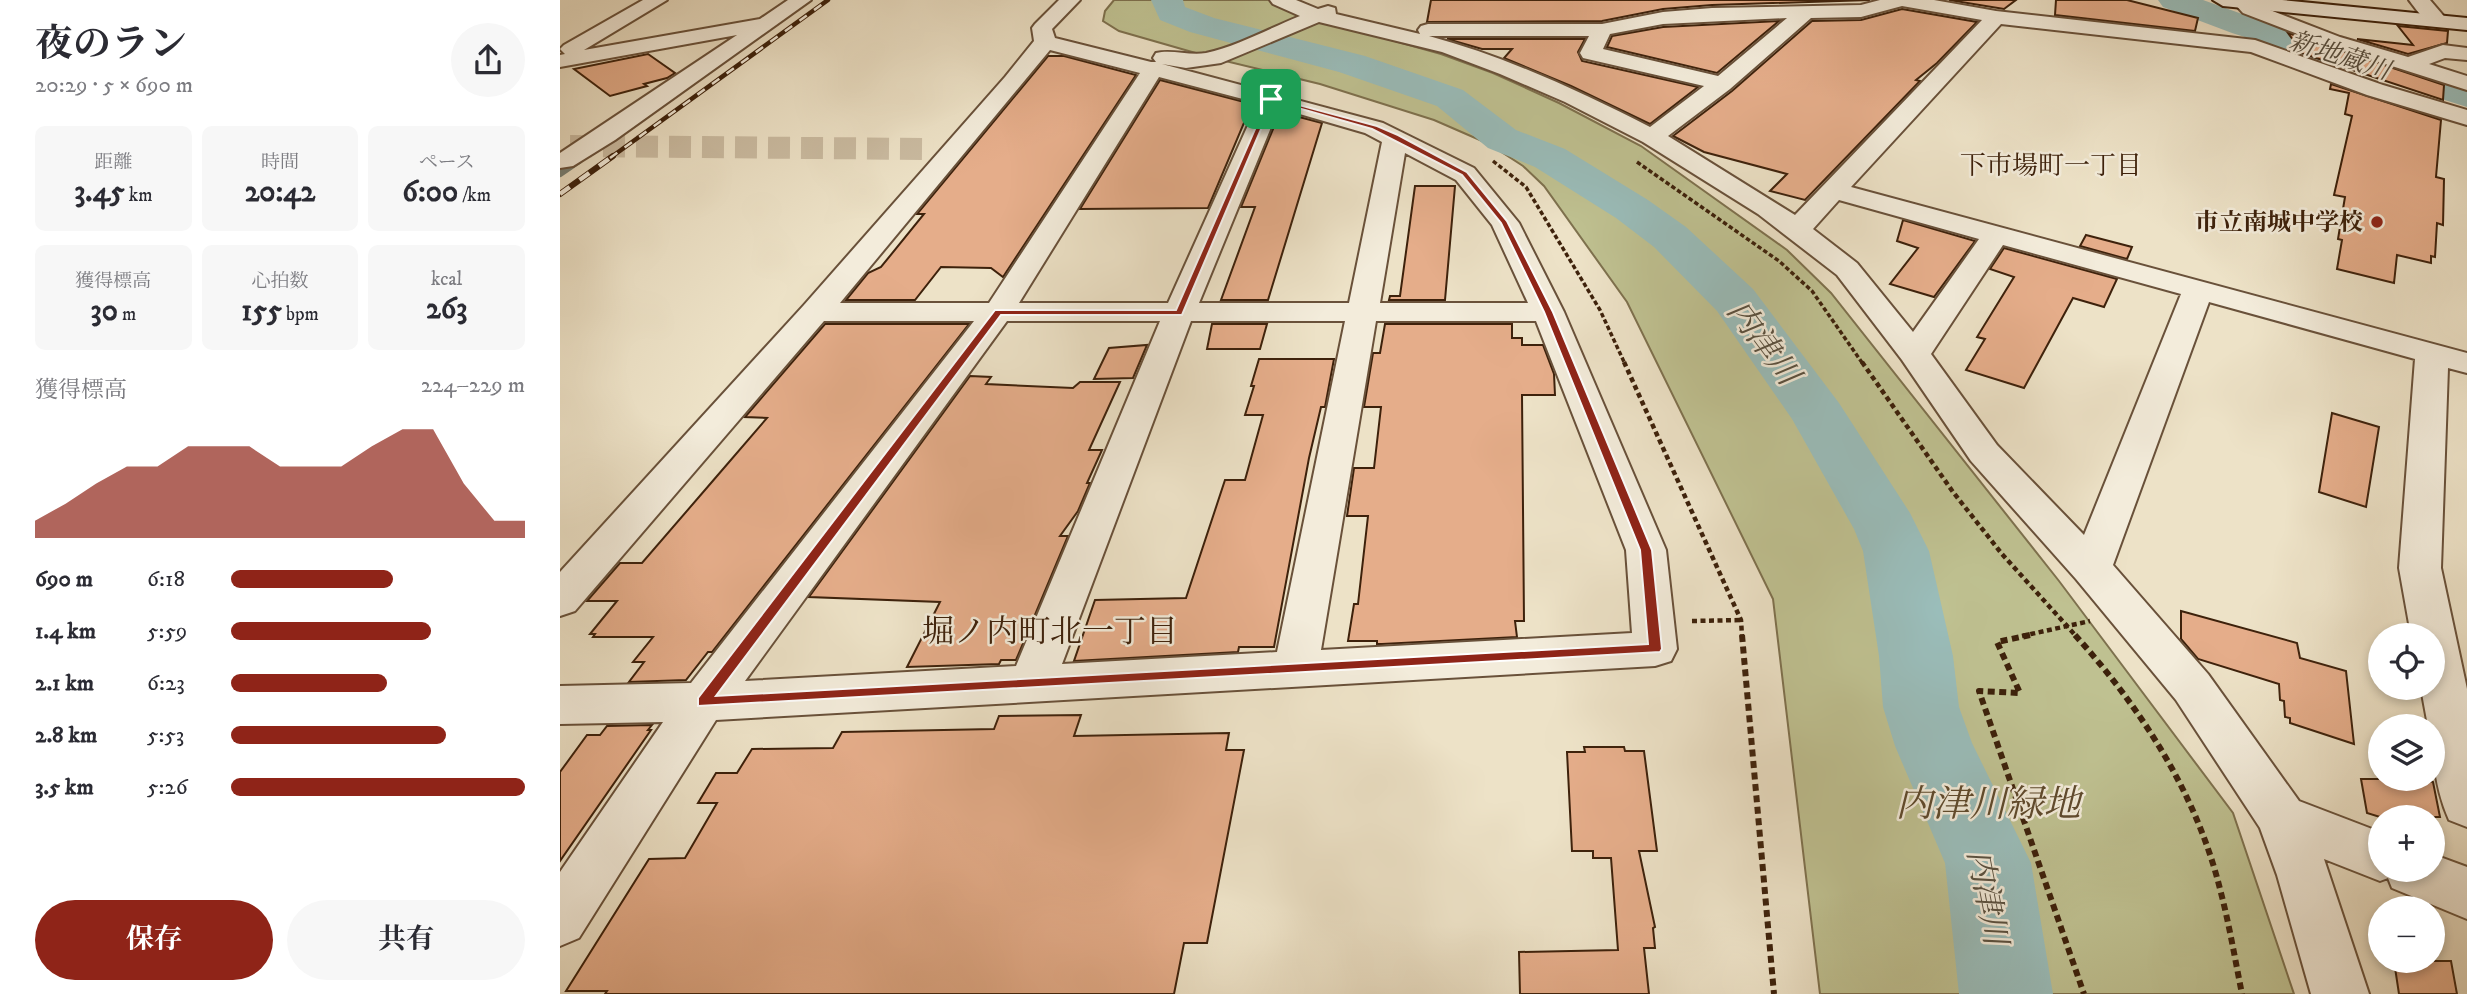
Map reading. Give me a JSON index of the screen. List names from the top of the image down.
{
  "districts": ["下市場町一丁目", "堀ノ内町北一丁目"],
  "water": ["新地蔵川", "内津川"],
  "parks": ["内津川緑地"],
  "places": ["市立南城中学校"],
  "page": {
    "heading": ["夜のラン", "20:29 · 5 × 690 m"],
    "stats": [
      ["距離", "3.45 km"],
      ["時間", "20:42"],
      ["ペース", "6:00 /km"],
      ["獲得標高", "30 m"],
      ["心拍数", "155 bpm"],
      ["kcal", "263"]
    ],
    "chart": ["獲得標高", "224–229 m"],
    "list": [
      {
        "name": "690 m",
        "note": "6:18"
      },
      {
        "name": "1.4 km",
        "note": "5:59"
      },
      {
        "name": "2.1 km",
        "note": "6:23"
      },
      {
        "name": "2.8 km",
        "note": "5:53"
      },
      {
        "name": "3.5 km",
        "note": "5:26"
      }
    ],
    "map_buttons": ["+", "−"],
    "buttons": ["保存", "共有"]
  }
}
